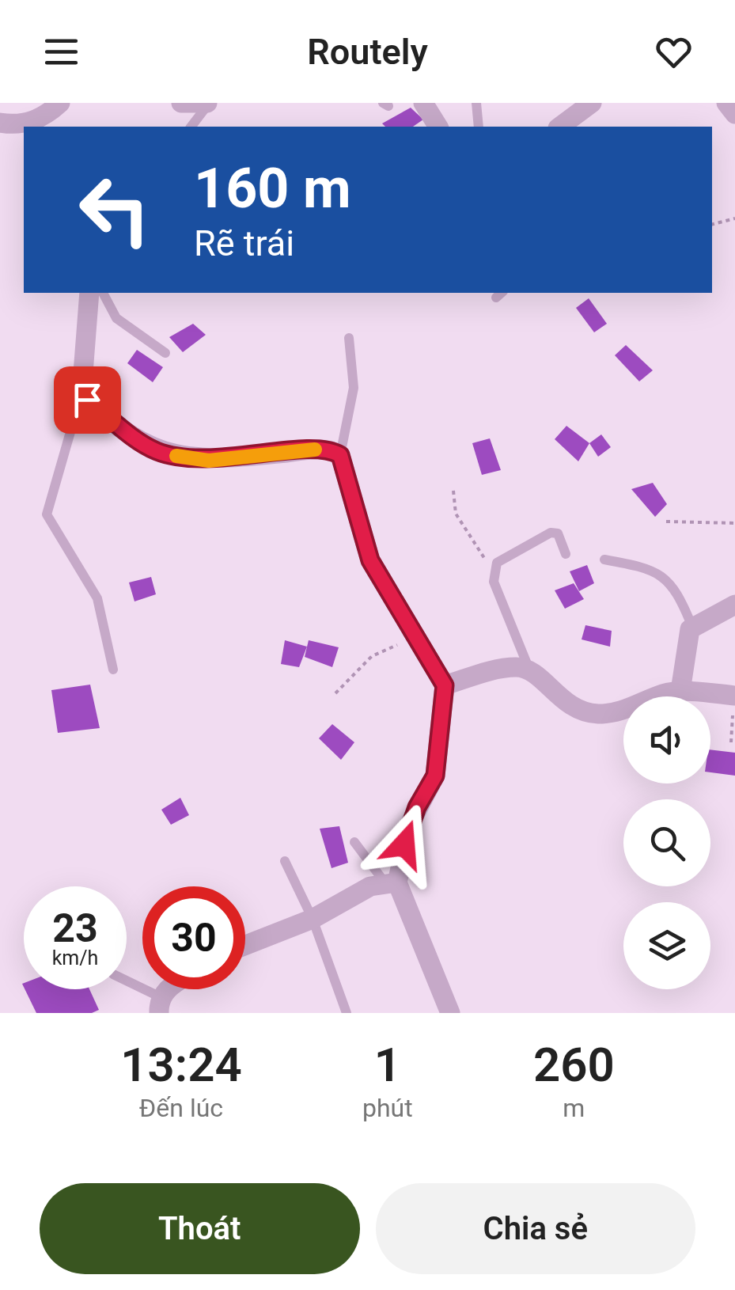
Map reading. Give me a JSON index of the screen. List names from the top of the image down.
{
  "page": {
    "header": "Routely",
    "turn": ["160 m", "Rẽ trái"],
    "speed": "23 km/h",
    "limit": "30",
    "eta": [
      "13:24",
      "Đến lúc",
      "1",
      "phút",
      "260",
      "m"
    ],
    "buttons": ["Thoát", "Chia sẻ"]
  }
}
